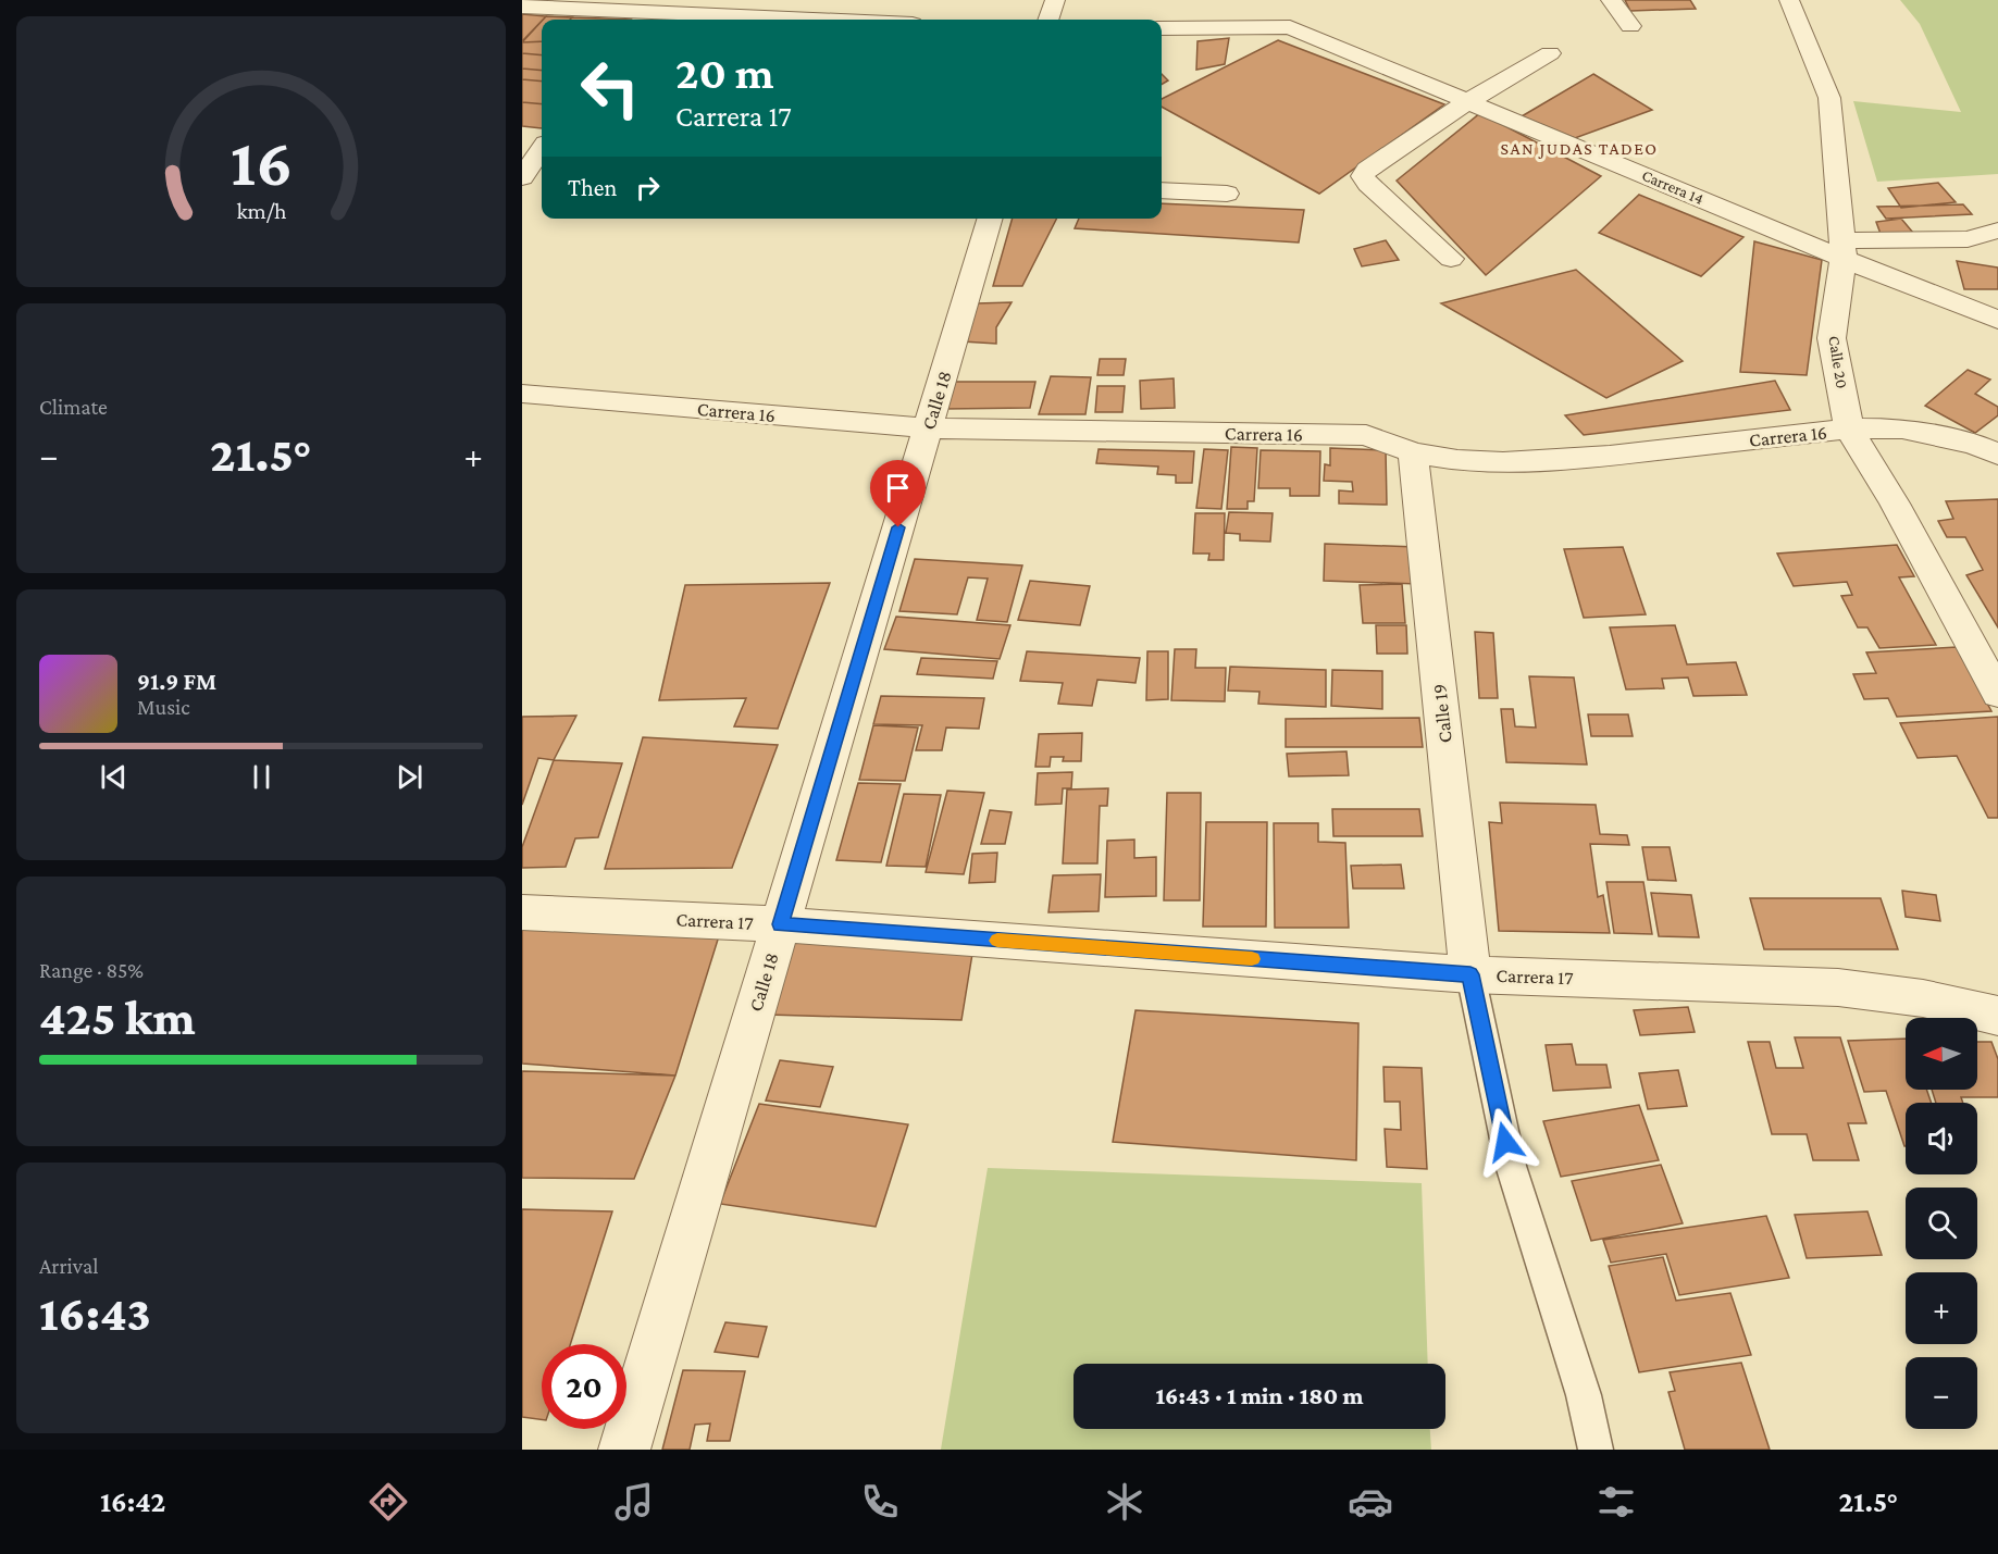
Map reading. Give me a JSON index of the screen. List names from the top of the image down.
{
  "streets": {
    "street": [
      "Carrera 14",
      "Calle 20",
      "Calle 18",
      "Carrera 16",
      "Calle 19",
      "Carrera 17"
    ]
  },
  "crossings": [
    ["Carrera 14", "Calle 20"],
    ["Calle 20", "Carrera 16"],
    ["Calle 18", "Carrera 16"],
    ["Calle 18", "Carrera 17"],
    ["Carrera 16", "Calle 19"],
    ["Calle 19", "Carrera 17"]
  ],
  "districts": ["SAN JUDAS TADEO"],
  "north": "left",
  "page": {
    "turn": ["20 m", "Carrera 17"],
    "then": "Then",
    "tile": [
      "Climate",
      ["Range · 85%", "425 km"],
      ["Arrival", "16:43"]
    ],
    "heat": ["−", "21.5°", "+"],
    "song": ["91.9 FM", "Music"],
    "map_buttons": ["+", "−"],
    "limit": "20",
    "trip": "16:43 · 1 min · 180 m",
    "tabs": ["16:42", "21.5°"],
    "gauge": ["16", "km/h"]
  }
}
